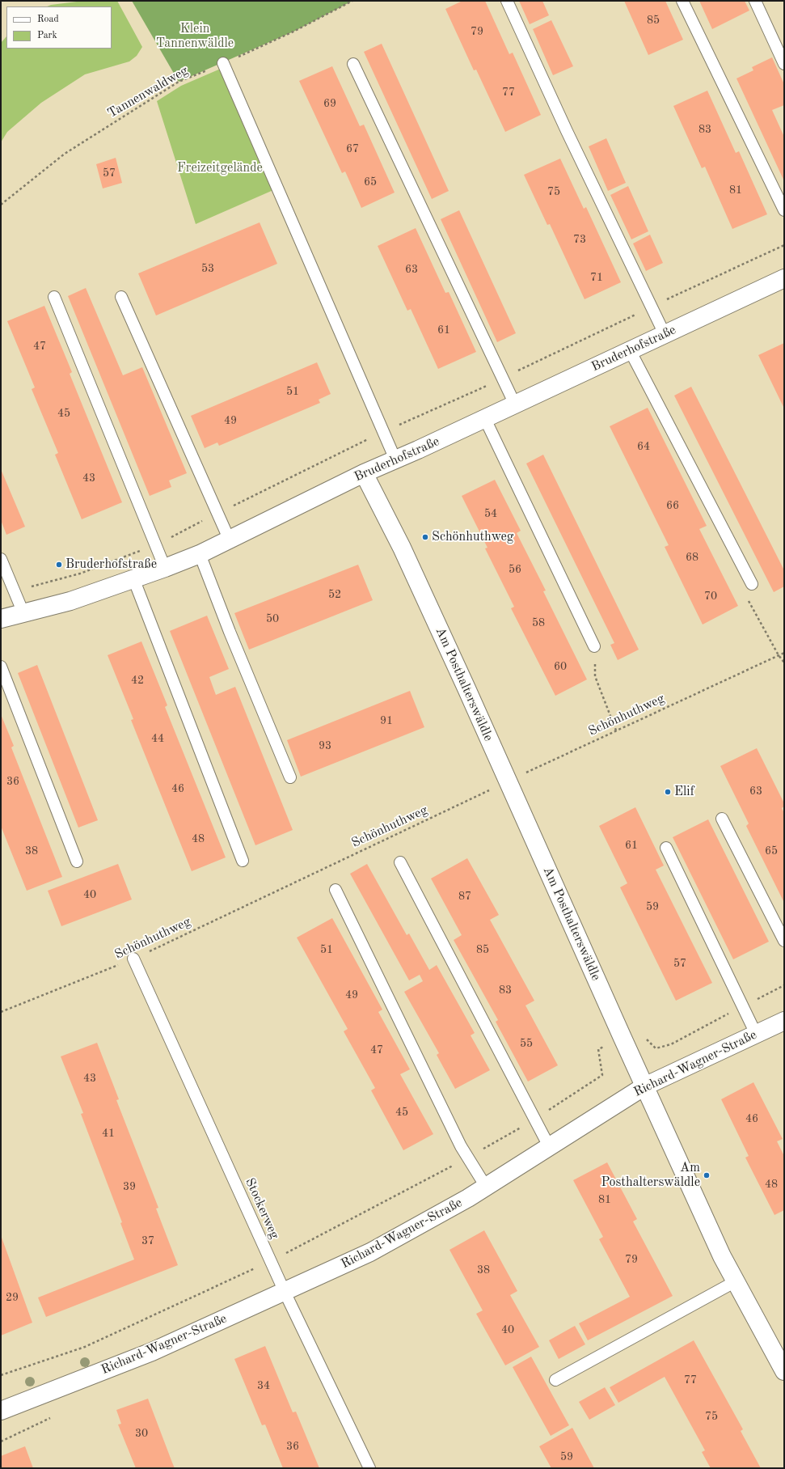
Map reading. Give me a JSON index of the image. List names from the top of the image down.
{
  "streets": {
    "street": ["Bruderhofstraße", "Am Posthalterswäldle", "Richard-Wagner-Straße"],
    "lane": ["Stockerweg"],
    "path": ["Tannenwaldweg", "Schönhuthweg"]
  },
  "crossings": [
    ["Bruderhofstraße", "Am Posthalterswäldle"],
    ["Am Posthalterswäldle", "Schönhuthweg"],
    ["Am Posthalterswäldle", "Richard-Wagner-Straße"],
    ["Schönhuthweg", "Stockerweg"],
    ["Richard-Wagner-Straße", "Stockerweg"]
  ],
  "parks": ["Klein Tannenwäldle", "Freizeitgelände"],
  "places": [
    "Schönhuthweg",
    "Bruderhofstraße",
    "Elif",
    "Am Posthalterswäldle"
  ],
  "house_numbers": [
    "85",
    "79",
    "77",
    "69",
    "83",
    "67",
    "57",
    "65",
    "81",
    "75",
    "73",
    "53",
    "63",
    "71",
    "61",
    "47",
    "51",
    "45",
    "49",
    "64",
    "43",
    "66",
    "54",
    "68",
    "56",
    "52",
    "70",
    "50",
    "58",
    "60",
    "42",
    "91",
    "44",
    "93",
    "36",
    "46",
    "63",
    "48",
    "61",
    "38",
    "65",
    "40",
    "87",
    "59",
    "51",
    "85",
    "57",
    "83",
    "49",
    "55",
    "47",
    "43",
    "45",
    "46",
    "41",
    "48",
    "39",
    "81",
    "37",
    "79",
    "38",
    "29",
    "40",
    "77",
    "34",
    "75",
    "30",
    "36",
    "59"
  ],
  "legend": ["Road", "Park"]
}
